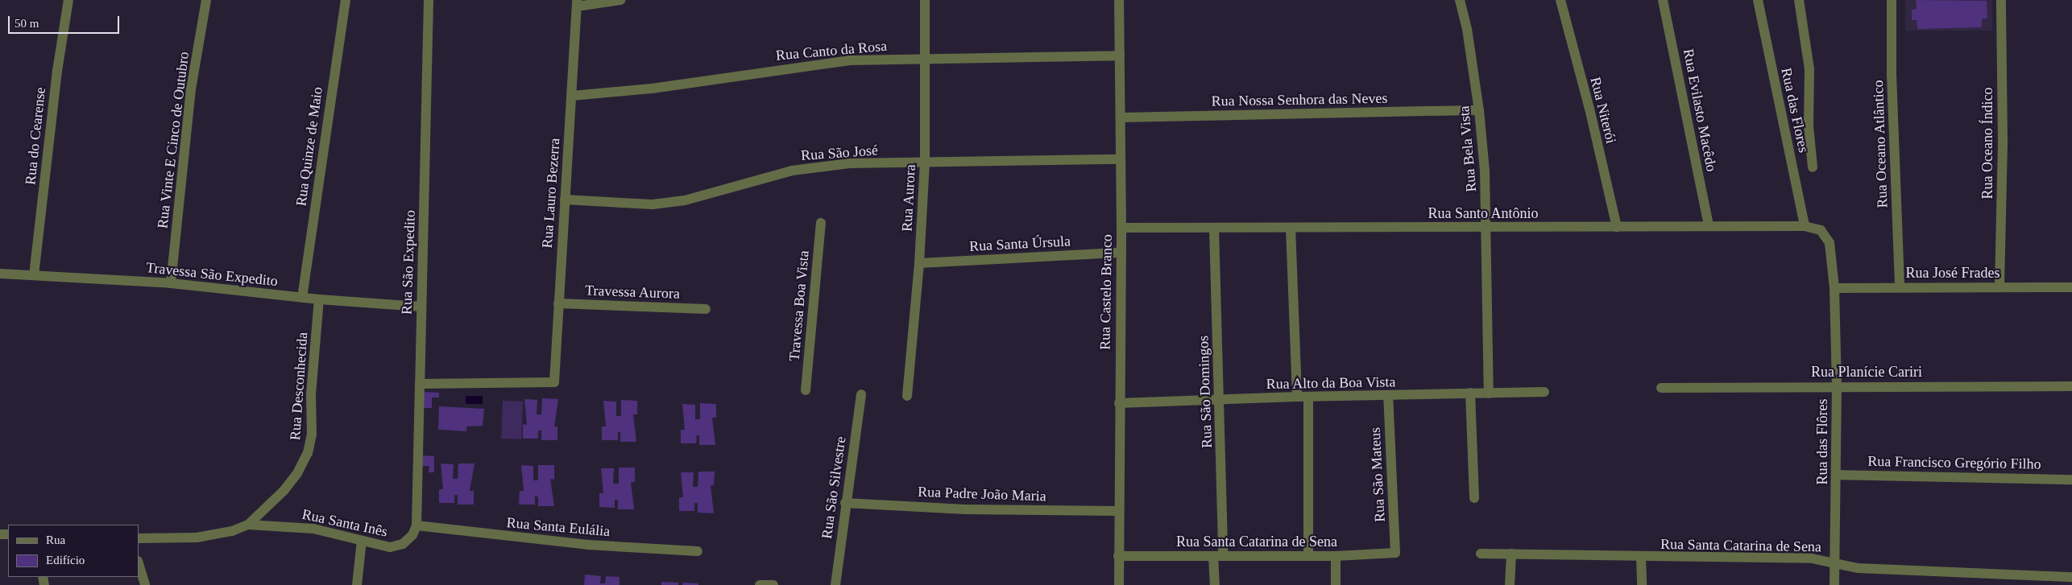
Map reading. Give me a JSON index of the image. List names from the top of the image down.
{
  "streets": {
    "street": [
      "Rua Canto da Rosa",
      "Rua Nossa Senhora das Neves",
      "Rua Niterói",
      "Rua Evilasto Macêdo",
      "Rua das Flores",
      "Rua do Cearense",
      "Rua Vinte E Cinco de Outubro",
      "Rua Oceano Índico",
      "Rua Oceano Atlântico",
      "Rua Quinze de Maio",
      "Rua Bela Vista",
      "Rua São José",
      "Rua Lauro Bezerra",
      "Rua Aurora",
      "Rua Santo Antônio",
      "Rua Santa Úrsula",
      "Rua São Expedito",
      "Rua José Frades",
      "Travessa São Expedito",
      "Travessa Aurora",
      "Rua Castelo Branco",
      "Travessa Boa Vista",
      "Rua Planície Cariri",
      "Rua Alto da Boa Vista",
      "Rua Desconhecida",
      "Rua São Domingos",
      "Rua das Flôres",
      "Rua Francisco Gregório Filho",
      "Rua São Mateus",
      "Rua São Silvestre",
      "Rua Padre João Maria",
      "Rua Santa Inês",
      "Rua Santa Eulália",
      "Rua Santa Catarina de Sena"
    ]
  },
  "crossings": [
    ["Rua Canto da Rosa", "Rua Lauro Bezerra"],
    ["Rua Canto da Rosa", "Rua Aurora"],
    ["Rua Canto da Rosa", "Rua Castelo Branco"],
    ["Rua Nossa Senhora das Neves", "Rua Bela Vista"],
    ["Rua Nossa Senhora das Neves", "Rua Castelo Branco"],
    ["Rua Niterói", "Rua Santo Antônio"],
    ["Rua Evilasto Macêdo", "Rua Santo Antônio"],
    ["Rua das Flores", "Rua Santo Antônio"],
    ["Rua do Cearense", "Travessa São Expedito"],
    ["Rua Vinte E Cinco de Outubro", "Travessa São Expedito"],
    ["Rua Oceano Índico", "Rua José Frades"],
    ["Rua Oceano Atlântico", "Rua José Frades"],
    ["Rua Quinze de Maio", "Travessa São Expedito"],
    ["Rua Bela Vista", "Rua Santo Antônio"],
    ["Rua Bela Vista", "Rua Alto da Boa Vista"],
    ["Rua São José", "Rua Lauro Bezerra"],
    ["Rua São José", "Rua Aurora"],
    ["Rua São José", "Rua Castelo Branco"],
    ["Rua Lauro Bezerra", "Rua São Expedito"],
    ["Rua Lauro Bezerra", "Travessa Aurora"],
    ["Rua Aurora", "Rua Santa Úrsula"],
    ["Rua Santo Antônio", "Rua Castelo Branco"],
    ["Rua Santo Antônio", "Rua São Domingos"],
    ["Rua Santo Antônio", "Rua das Flôres"],
    ["Rua Santa Úrsula", "Rua Castelo Branco"],
    ["Rua São Expedito", "Travessa São Expedito"],
    ["Rua São Expedito", "Rua Santa Inês"],
    ["Rua São Expedito", "Rua Santa Eulália"],
    ["Rua José Frades", "Rua das Flôres"],
    ["Travessa São Expedito", "Rua Desconhecida"],
    ["Rua Castelo Branco", "Rua Alto da Boa Vista"],
    ["Rua Castelo Branco", "Rua Padre João Maria"],
    ["Rua Castelo Branco", "Rua Santa Catarina de Sena"],
    ["Rua Planície Cariri", "Rua das Flôres"],
    ["Rua Alto da Boa Vista", "Rua São Domingos"],
    ["Rua Alto da Boa Vista", "Rua São Mateus"],
    ["Rua Desconhecida", "Rua Santa Inês"],
    ["Rua São Domingos", "Rua Santa Catarina de Sena"],
    ["Rua das Flôres", "Rua Francisco Gregório Filho"],
    ["Rua das Flôres", "Rua Santa Catarina de Sena"],
    ["Rua São Mateus", "Rua Santa Catarina de Sena"],
    ["Rua São Silvestre", "Rua Padre João Maria"],
    ["Rua Santa Inês", "Rua Santa Eulália"]
  ],
  "legend": ["Rua", "Edifício"],
  "scale_bar": "50 m"
}
